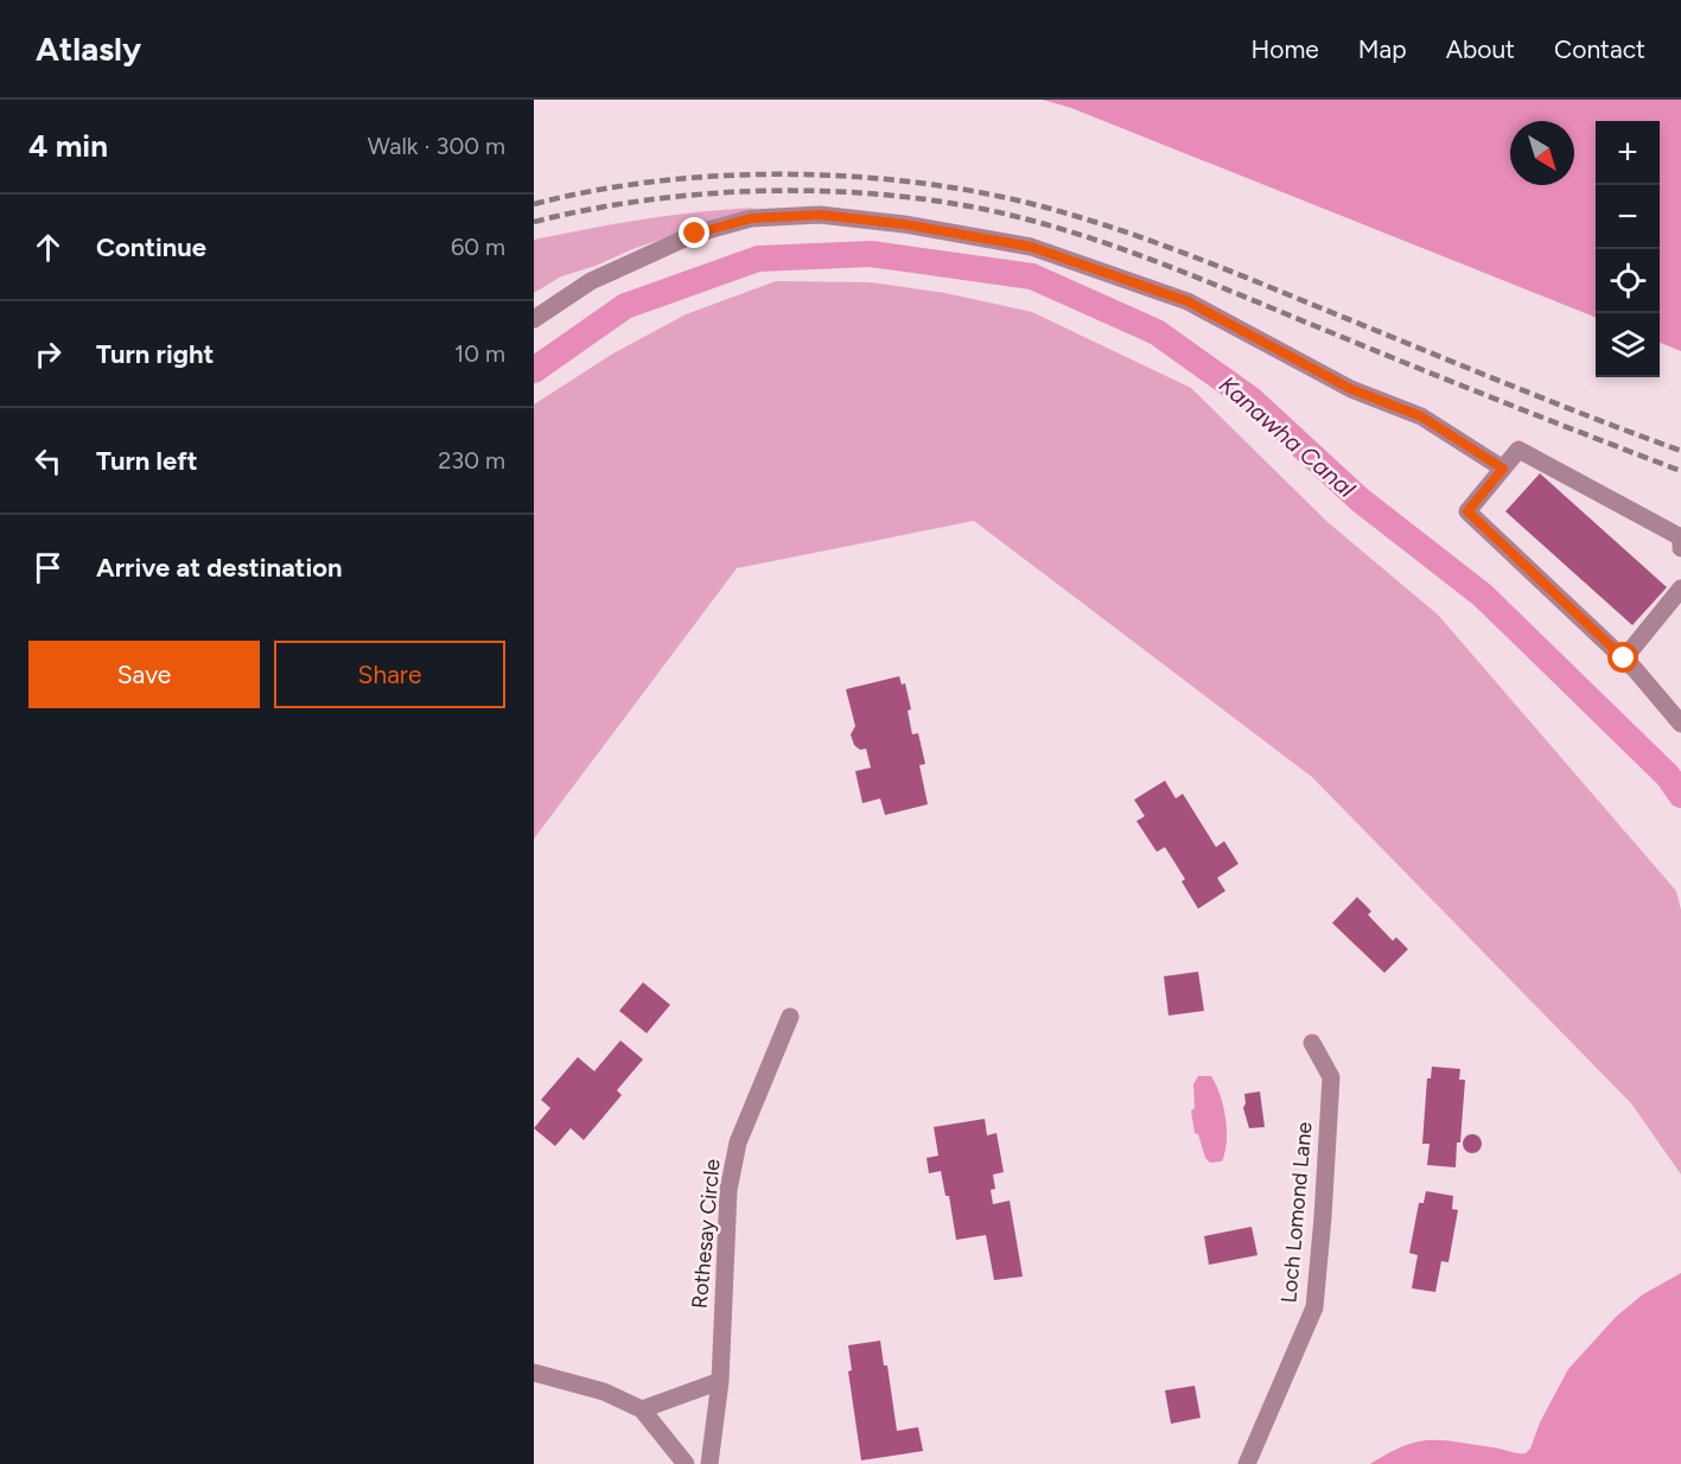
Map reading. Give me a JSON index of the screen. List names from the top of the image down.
{
  "streets": {
    "street": ["Loch Lomond Lane", "Rothesay Circle"]
  },
  "water": ["Kanawha Canal"],
  "north": "bottom right",
  "page": {
    "header": "Atlasly",
    "nav": [
      "Home",
      "Map",
      "About",
      "Contact"
    ],
    "heading": ["4 min", "Walk · 300 m"],
    "map_buttons": ["+", "−"],
    "list": [
      ["Continue", "60 m"],
      ["Turn right", "10 m"],
      ["Turn left", "230 m"],
      "Arrive at destination"
    ],
    "buttons": ["Save", "Share"]
  }
}
